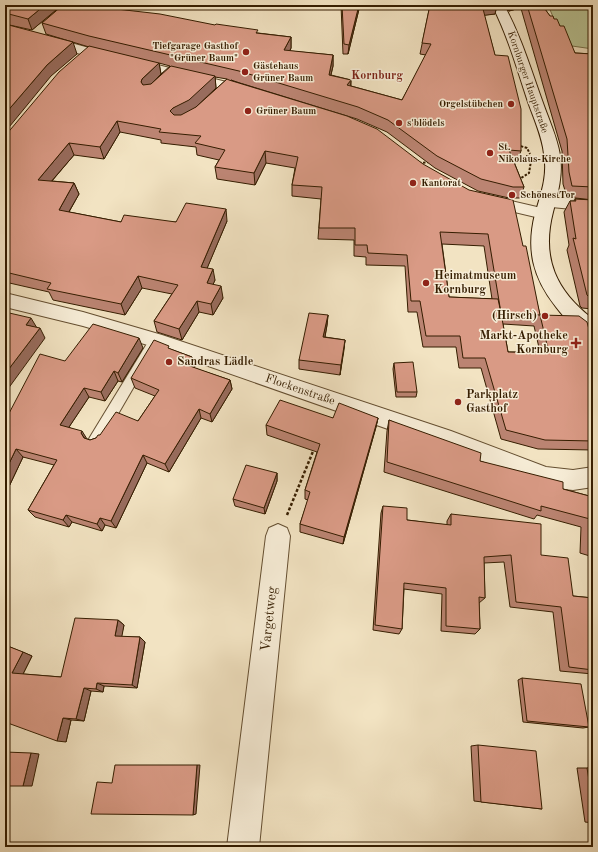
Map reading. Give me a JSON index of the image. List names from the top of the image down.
{
  "streets": {
    "street": ["Kornburger Hauptstraße", "Flockenstraße", "Vargetweg"]
  },
  "districts": ["Kornburg"],
  "places": {
    "other": [
      "Tiefgarage Gasthof \"Grüner Baum\"",
      "Gästehaus Grüner Baum",
      "Orgelstübchen",
      "Grüner Baum",
      "s'blödels",
      "St. Nikolaus-Kirche",
      "Kantorat",
      "Schönes Tor",
      "Heimatmuseum Kornburg",
      "(Hirsch)",
      "Sandras Lädle",
      "Parkplatz Gasthof"
    ],
    "health": ["Markt-Apotheke Kornburg"]
  }
}
